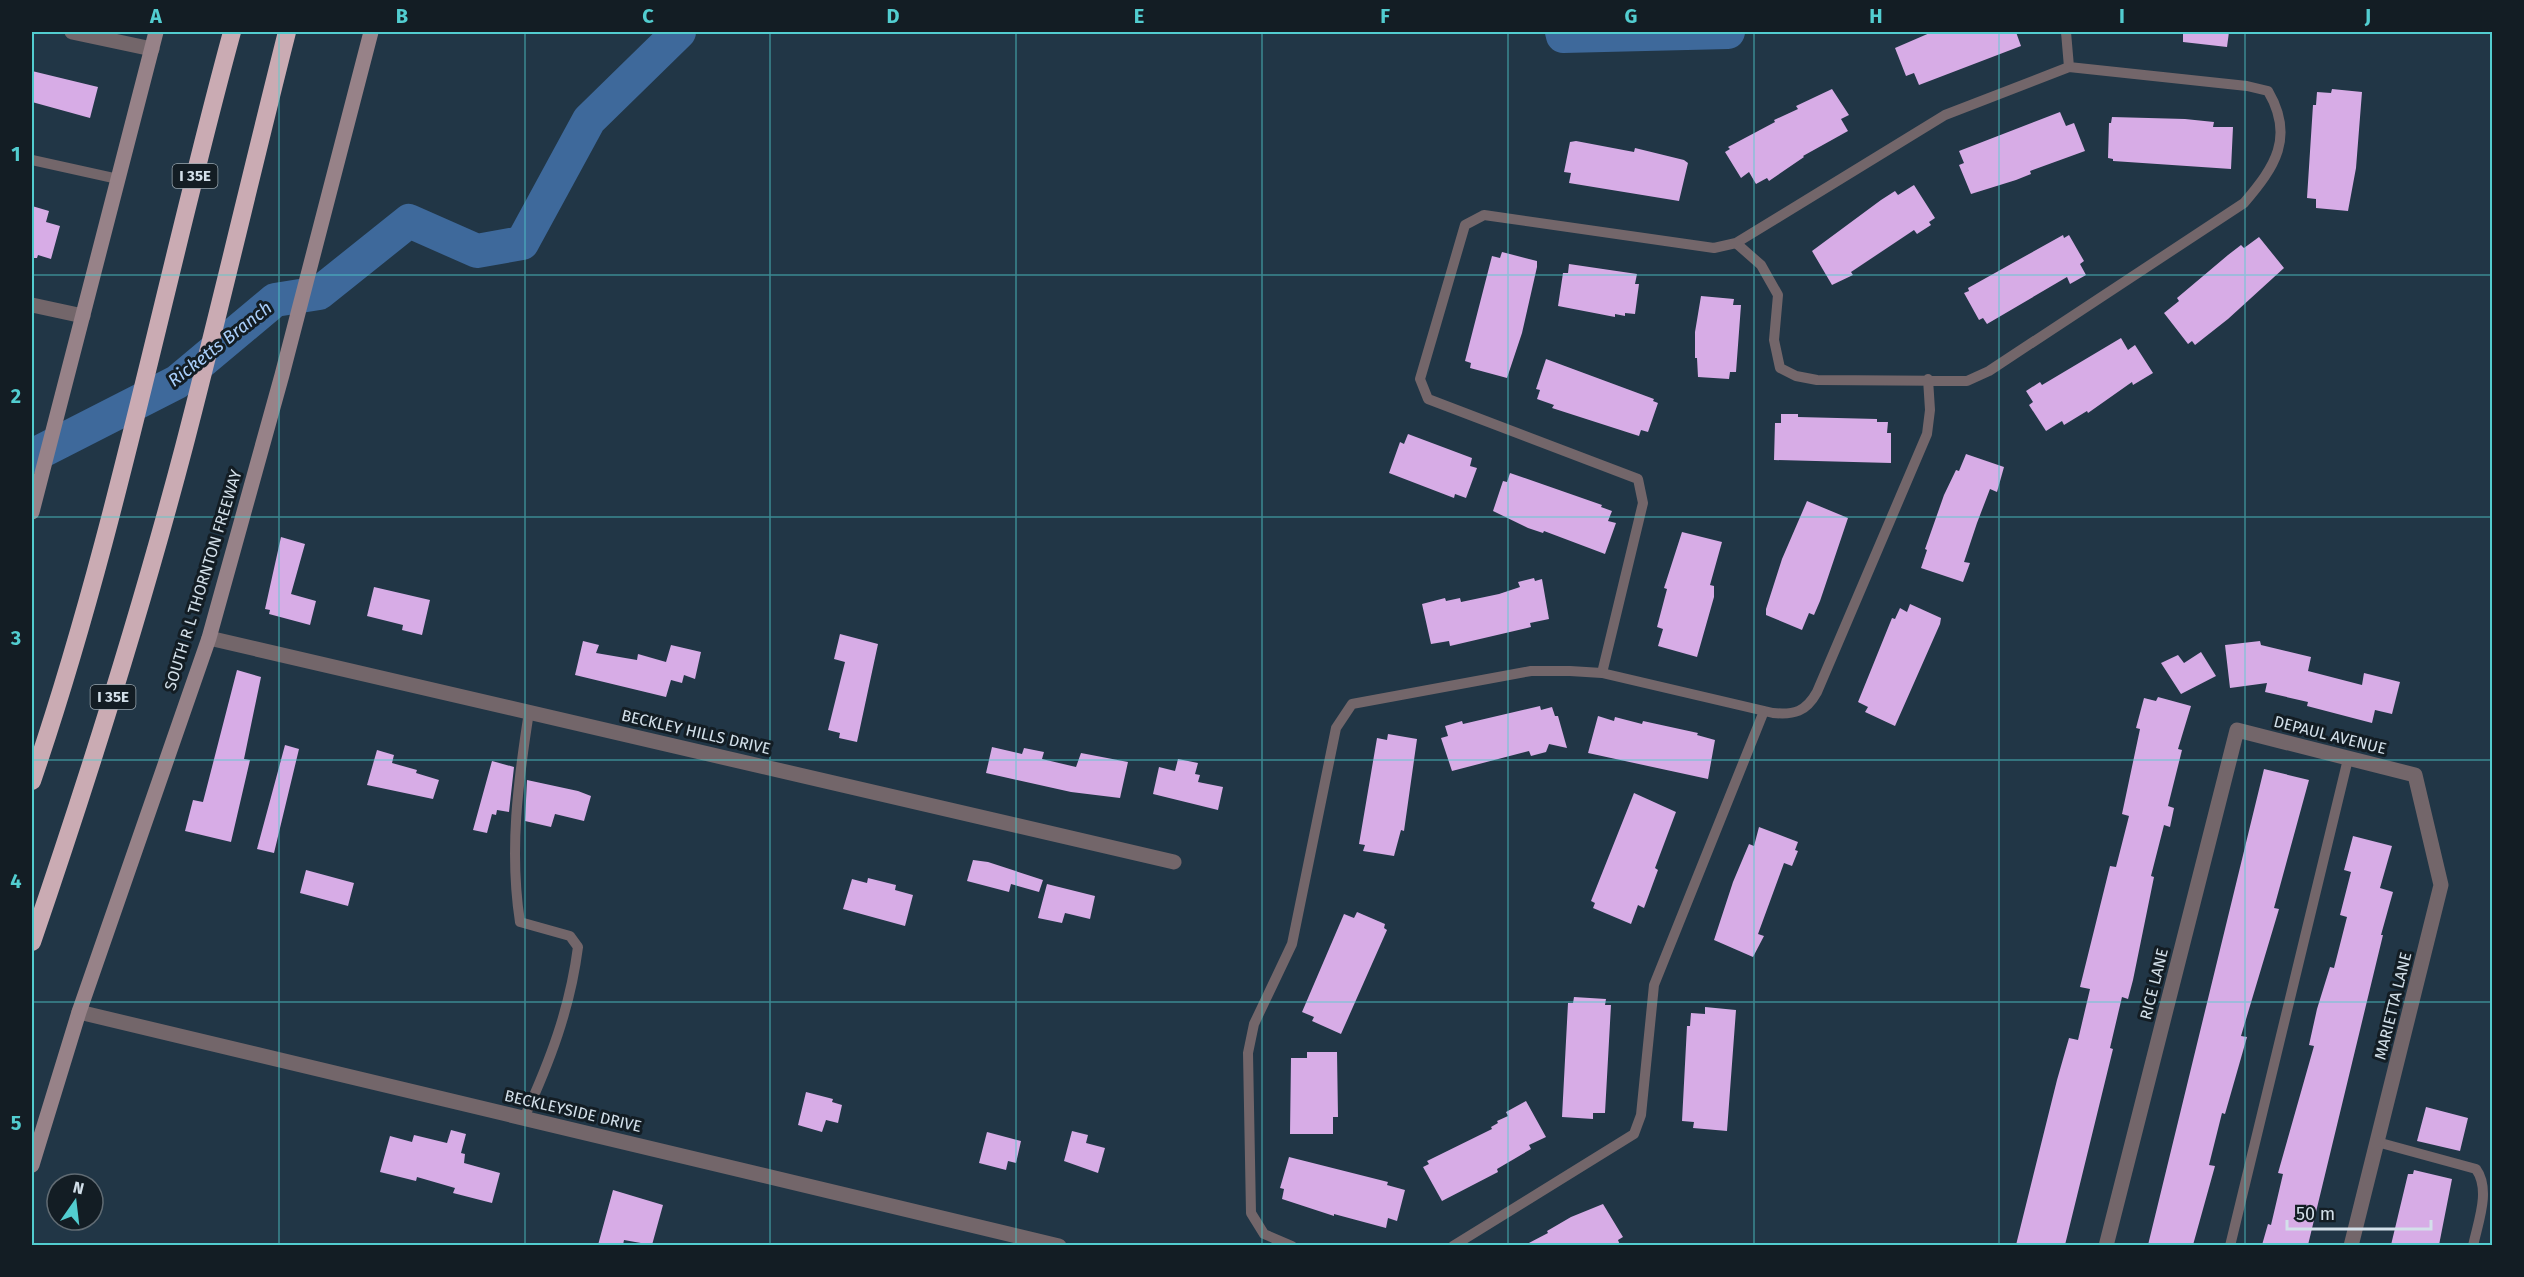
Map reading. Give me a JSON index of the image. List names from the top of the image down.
{
  "streets": {
    "highway": ["I 35E"],
    "main road": ["SOUTH R L THORNTON FREEWAY"],
    "street": [
      "BECKLEY HILLS DRIVE",
      "DEPAUL AVENUE",
      "RICE LANE",
      "MARIETTA LANE",
      "BECKLEYSIDE DRIVE"
    ]
  },
  "crossings": [
    ["SOUTH R L THORNTON FREEWAY", "BECKLEY HILLS DRIVE"],
    ["SOUTH R L THORNTON FREEWAY", "BECKLEYSIDE DRIVE"],
    ["DEPAUL AVENUE", "RICE LANE"],
    ["DEPAUL AVENUE", "MARIETTA LANE"]
  ],
  "water": ["Ricketts Branch"],
  "scale_bar": "50 m",
  "north": "top",
  "grid": {
    "columns": [
      "A",
      "B",
      "C",
      "D",
      "E",
      "F",
      "G",
      "H",
      "I",
      "J"
    ],
    "rows": [
      "1",
      "2",
      "3",
      "4",
      "5"
    ]
  }
}
